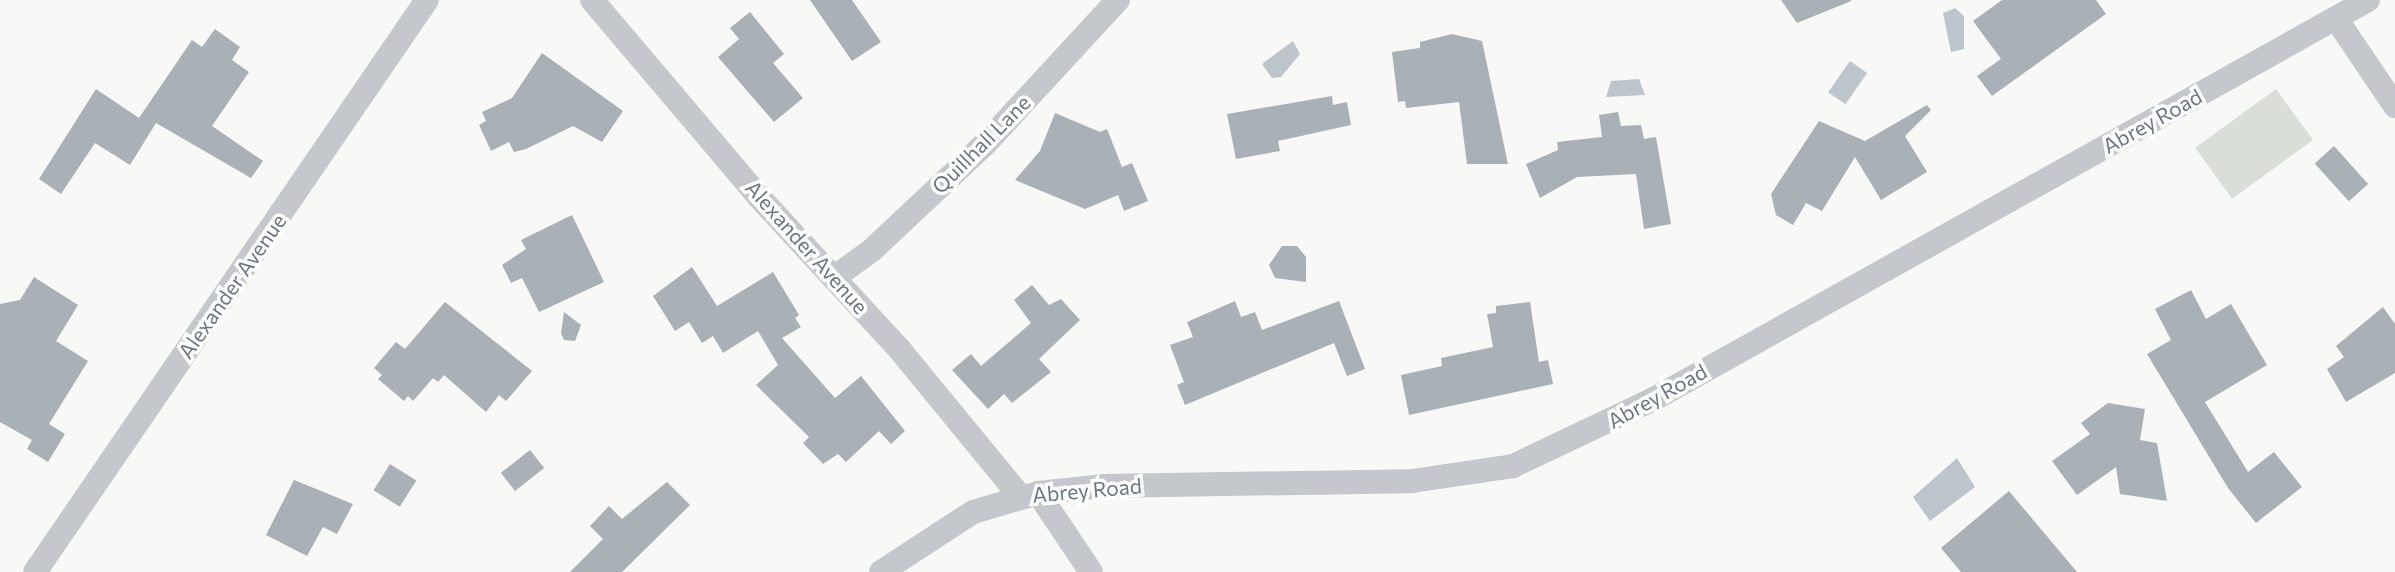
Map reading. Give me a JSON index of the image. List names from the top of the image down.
{
  "streets": {
    "street": ["Abrey Road", "Quillhall Lane", "Alexander Avenue"]
  },
  "crossings": [
    ["Abrey Road", "Alexander Avenue"],
    ["Quillhall Lane", "Alexander Avenue"]
  ]
}
